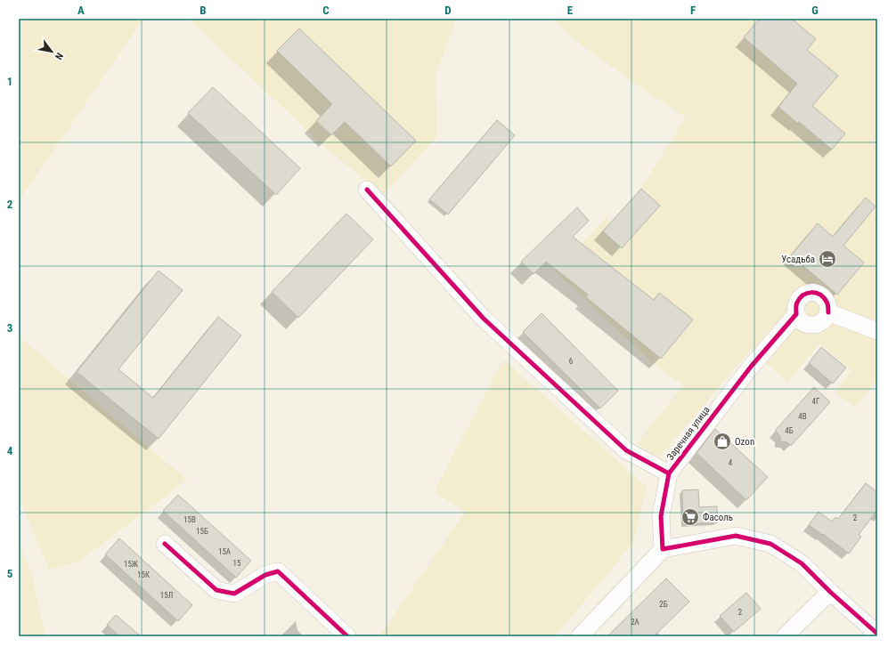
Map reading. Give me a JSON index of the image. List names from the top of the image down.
{
  "streets": {
    "street": ["Заречная улица"]
  },
  "places": {
    "hotel": ["Усадьба"],
    "shop": ["Ozon"],
    "supermarket": ["Фасоль"]
  },
  "house_numbers": [
    "6",
    "4Г",
    "4В",
    "4Б",
    "4",
    "2",
    "15В",
    "15Б",
    "15А",
    "15",
    "15Ж",
    "15К",
    "15Л",
    "2Б",
    "2",
    "2А"
  ],
  "north": "bottom right",
  "grid": {
    "columns": [
      "A",
      "B",
      "C",
      "D",
      "E",
      "F",
      "G"
    ],
    "rows": [
      "1",
      "2",
      "3",
      "4",
      "5"
    ]
  }
}
